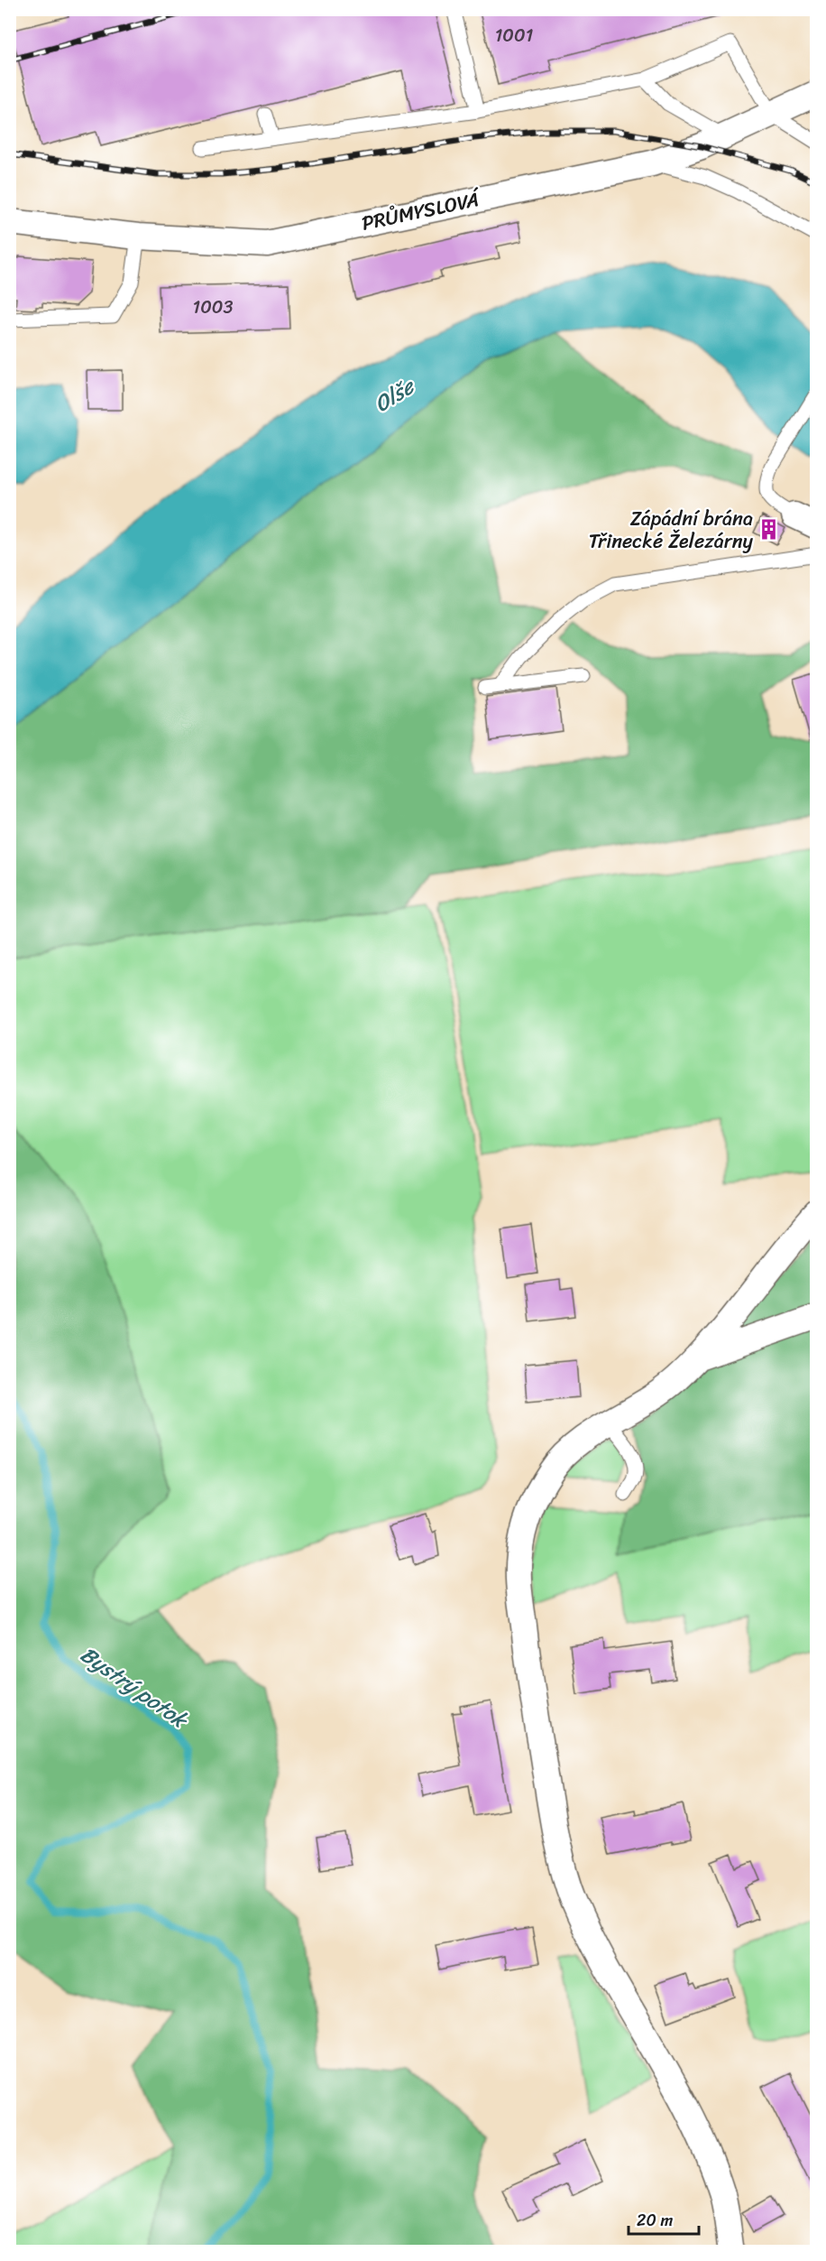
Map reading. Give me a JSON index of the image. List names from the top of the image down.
{
  "streets": {
    "street": ["PRŮMYSLOVÁ"]
  },
  "water": ["Olše", "Bystrý potok"],
  "places": {
    "building": ["Zápádní brána Třinecké Železárny"]
  },
  "house_numbers": ["1001", "1003"],
  "scale_bar": "20 m"
}
